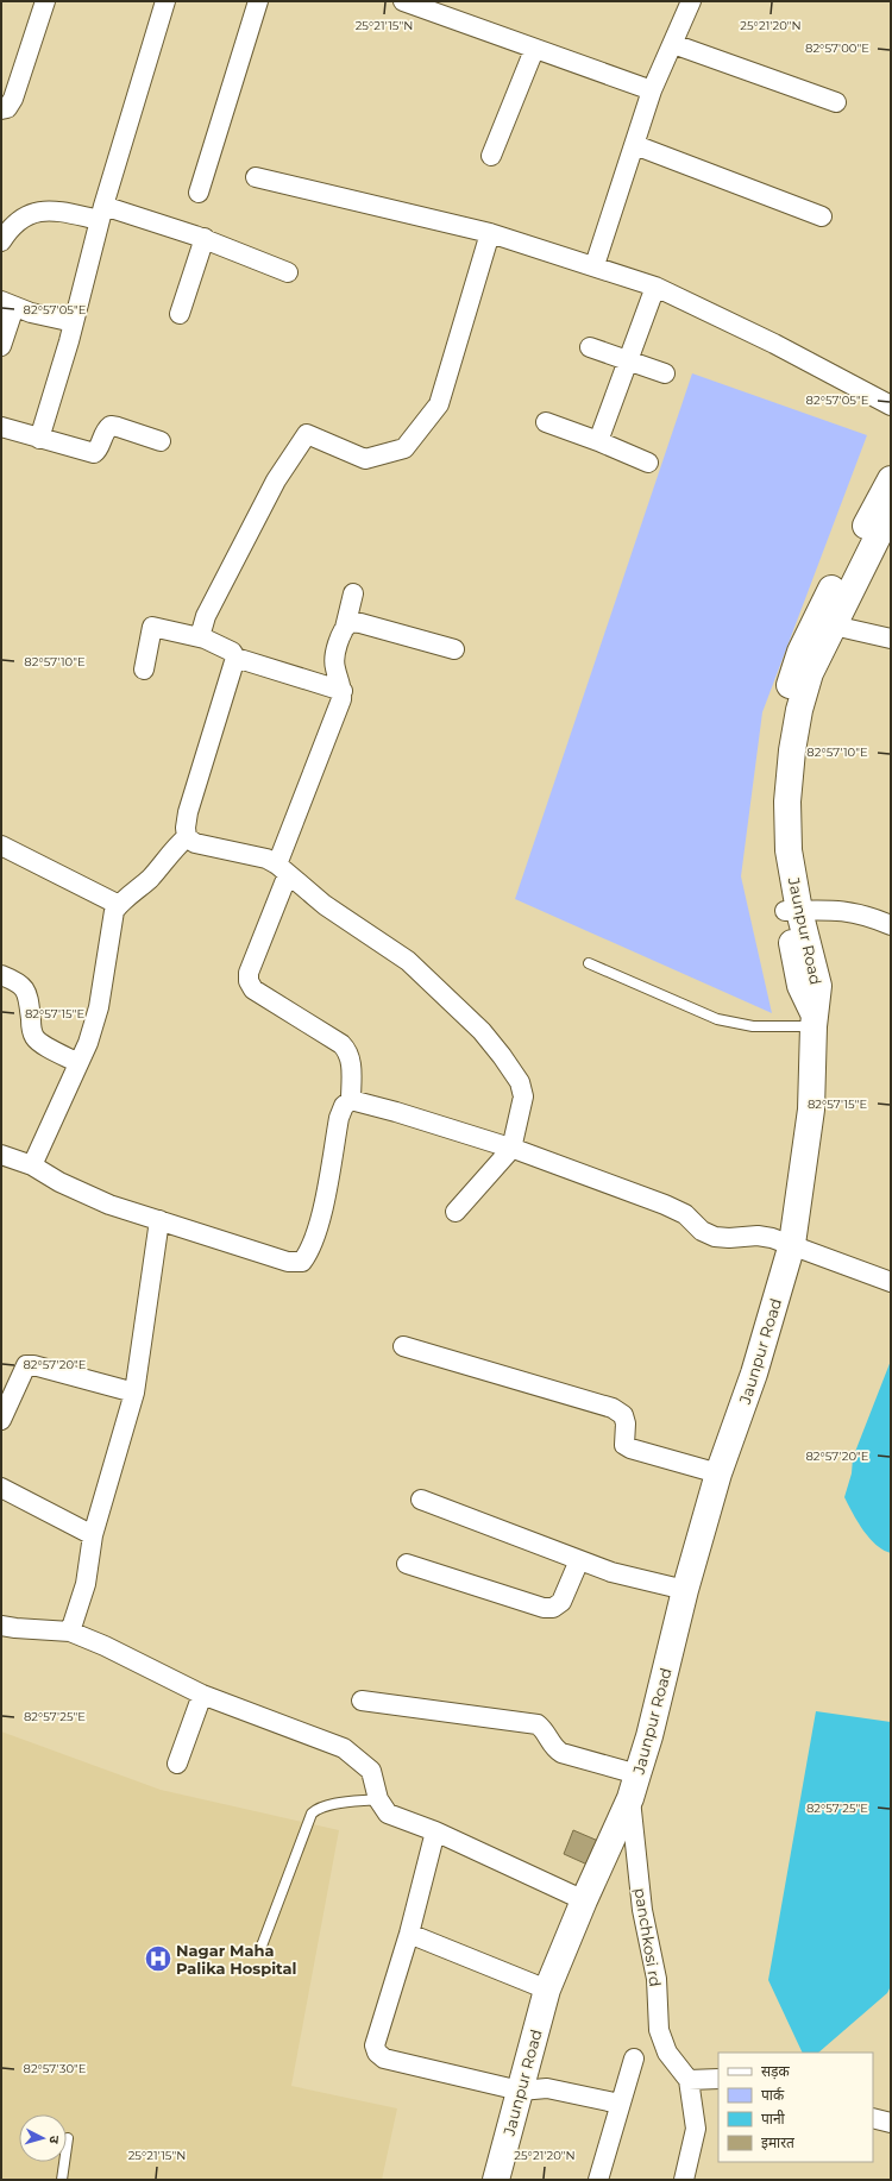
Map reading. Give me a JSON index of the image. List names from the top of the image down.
{
  "streets": {
    "street": ["Jaunpur Road", "panchkosi rd"]
  },
  "crossings": [
    ["Jaunpur Road", "panchkosi rd"]
  ],
  "places": {
    "hospital": ["Nagar Maha Palika Hospital"]
  },
  "legend": [
    "सड़क",
    "पार्क",
    "पानी",
    "इमारत"
  ],
  "north": "right",
  "coordinates": [
    "25°21'15\"N",
    "25°21'20\"N",
    "82°57'00\"E",
    "82°57'05\"E",
    "82°57'10\"E",
    "82°57'15\"E",
    "82°57'20\"E",
    "82°57'25\"E",
    "82°57'30\"E"
  ]
}
